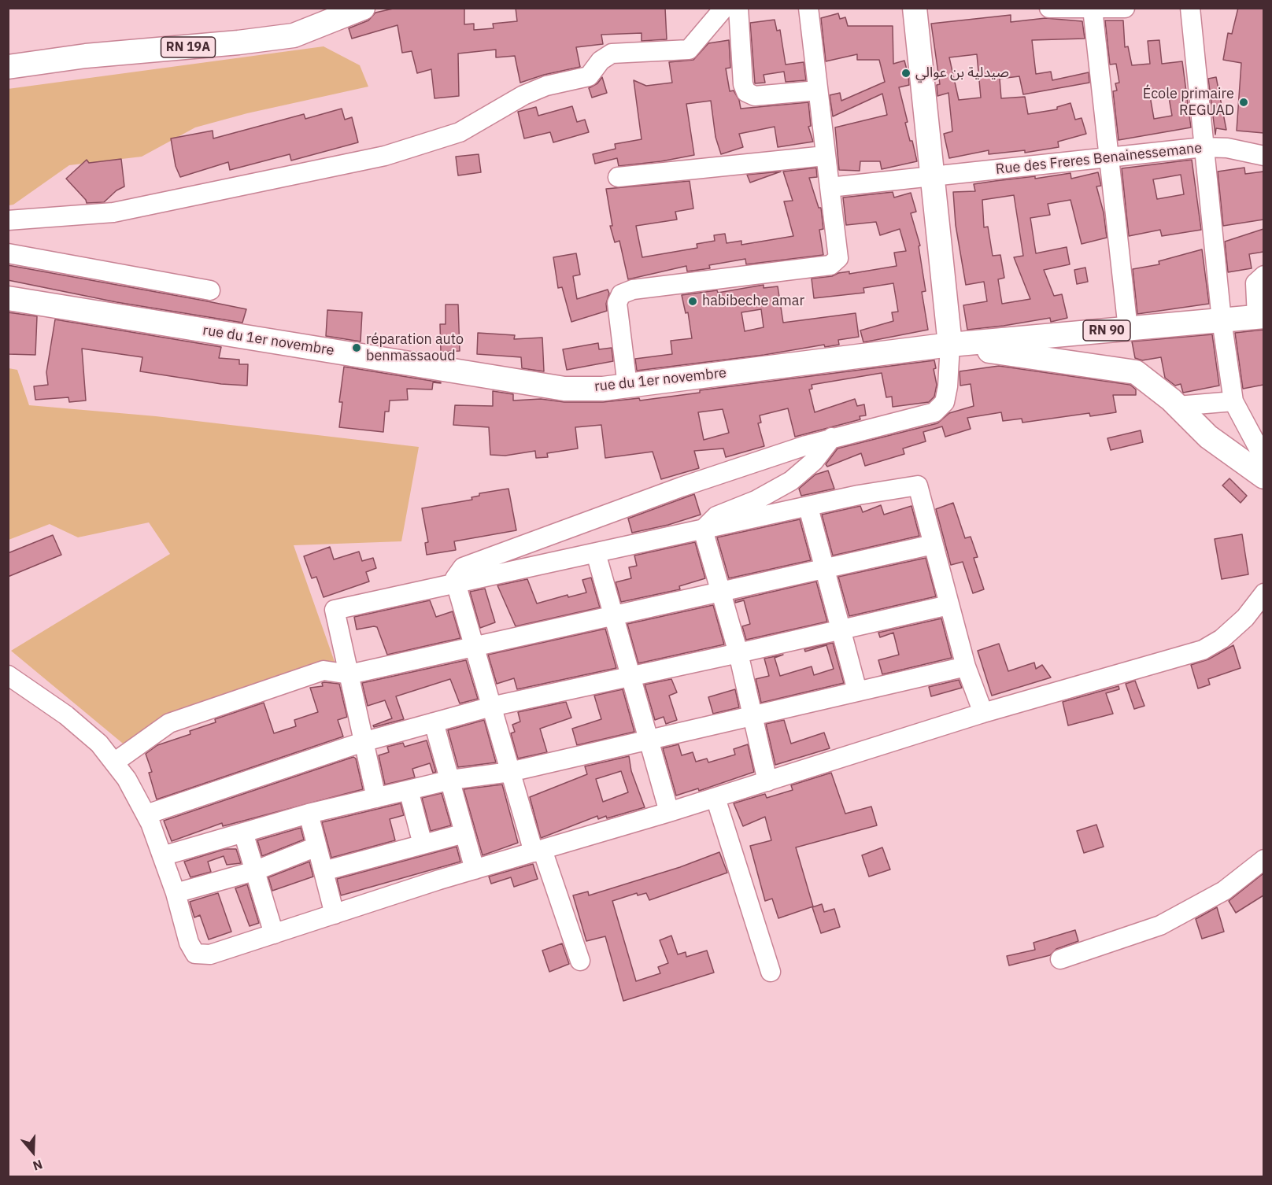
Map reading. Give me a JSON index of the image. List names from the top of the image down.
{
  "streets": {
    "main road": ["RN 19A", "RN 90", "rue du 1er novembre"],
    "street": ["Rue des Freres Benainessemane"]
  },
  "crossings": [
    ["RN 90", "rue du 1er novembre"]
  ],
  "places": [
    "صيدلية بن عوالي",
    "École primaire REGUAD",
    "habibeche amar",
    "réparation auto benmassaoud"
  ],
  "north": "bottom"
}
